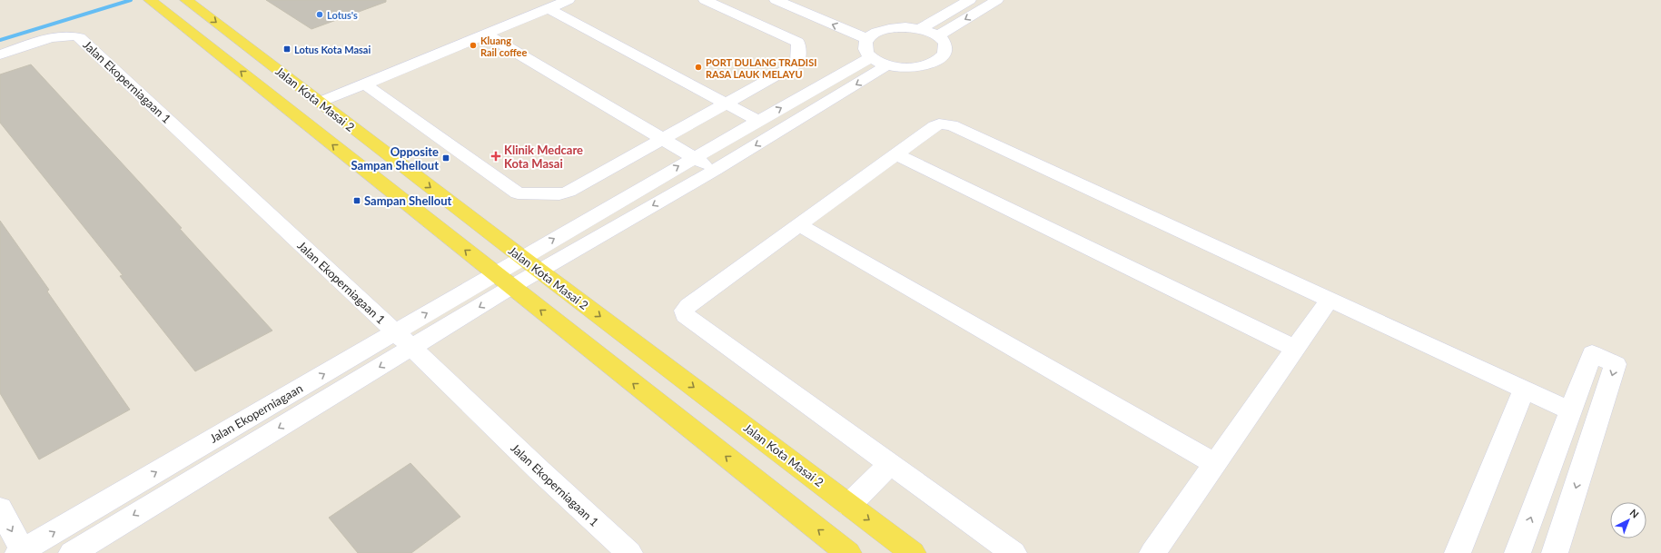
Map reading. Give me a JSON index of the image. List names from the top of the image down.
{
  "streets": {
    "main road": ["Jalan Kota Masai 2"],
    "street": ["Jalan Ekoperniagaan 1", "Jalan Ekoperniagaan"]
  },
  "crossings": [
    ["Jalan Ekoperniagaan 1", "Jalan Ekoperniagaan"],
    ["Jalan Kota Masai 2", "Jalan Ekoperniagaan"]
  ],
  "places": {
    "other": ["Lotus's", "Kluang Rail coffee", "PORT DULANG TRADISI RASA LAUK MELAYU"],
    "transit": ["Lotus Kota Masai", "Opposite Sampan Shellout", "Sampan Shellout"],
    "health": ["Klinik Medcare Kota Masai"]
  },
  "north": "top right"
}
